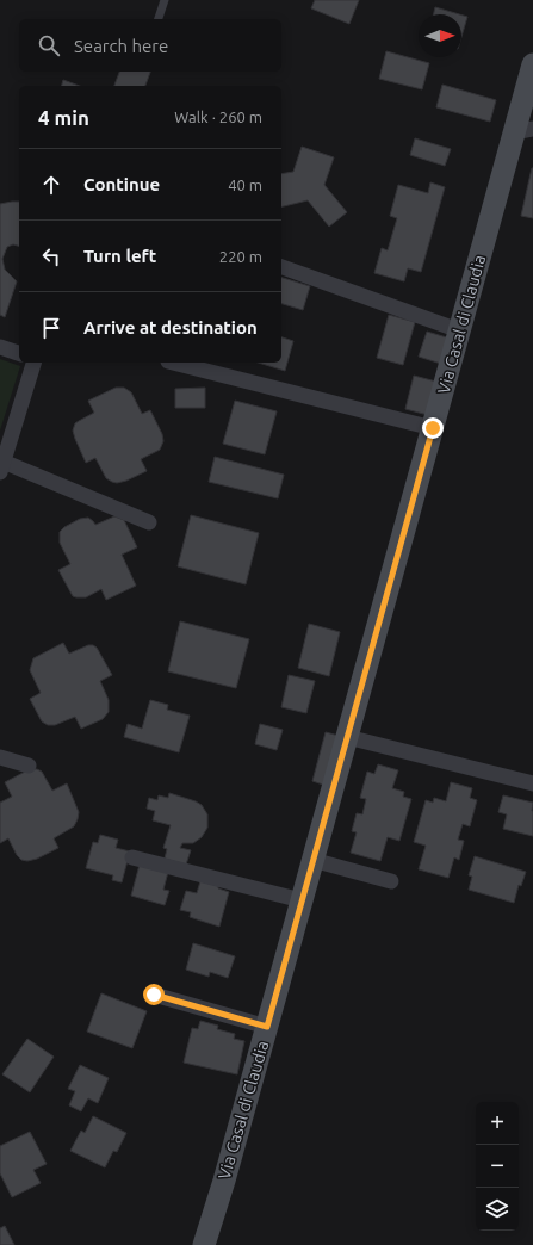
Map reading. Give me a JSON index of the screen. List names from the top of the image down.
{
  "streets": {
    "street": ["Via Casal di Claudia"]
  },
  "north": "right",
  "page": {
    "search": "Search here",
    "heading": ["4 min", "Walk · 260 m"],
    "list": [
      ["Continue", "40 m"],
      ["Turn left", "220 m"],
      "Arrive at destination"
    ],
    "map_buttons": ["+", "−"]
  }
}
